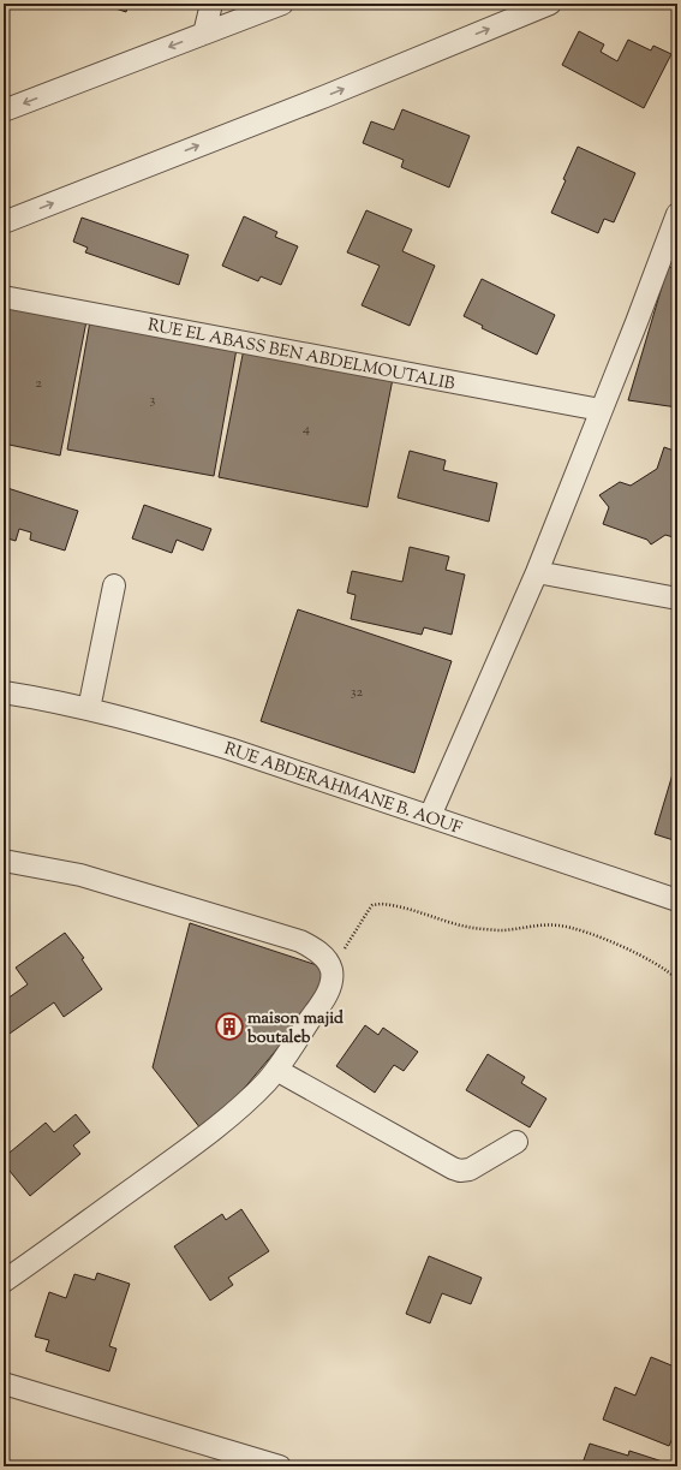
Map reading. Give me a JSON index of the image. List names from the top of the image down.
{
  "streets": {
    "street": ["RUE EL ABASS BEN ABDELMOUTALIB", "RUE ABDERAHMANE B. AOUF"]
  },
  "places": {
    "building": ["maison majid boutaleb"]
  },
  "house_numbers": [
    "2",
    "3",
    "4",
    "32"
  ]
}
